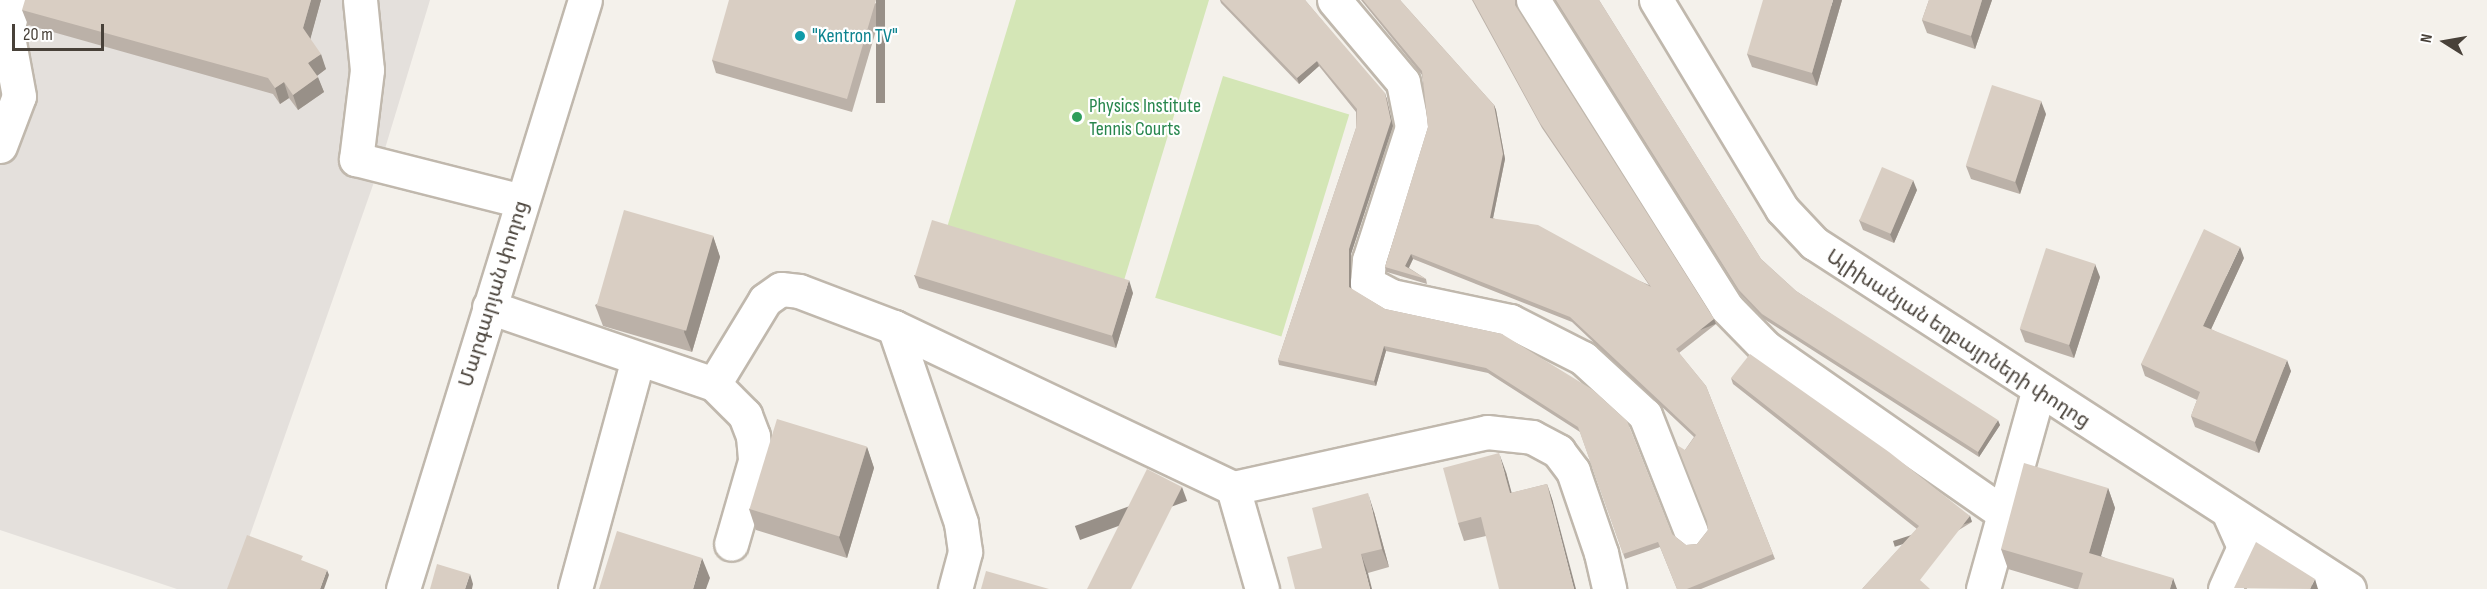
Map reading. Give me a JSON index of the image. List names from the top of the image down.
{
  "streets": {
    "street": ["Մարգարյան փողոց", "Ալիխանյան եղբայրների փողոց"]
  },
  "places": ["\"Kentron TV\"", "Physics Institute Tennis Courts"],
  "scale_bar": "20 m",
  "north": "left"
}
